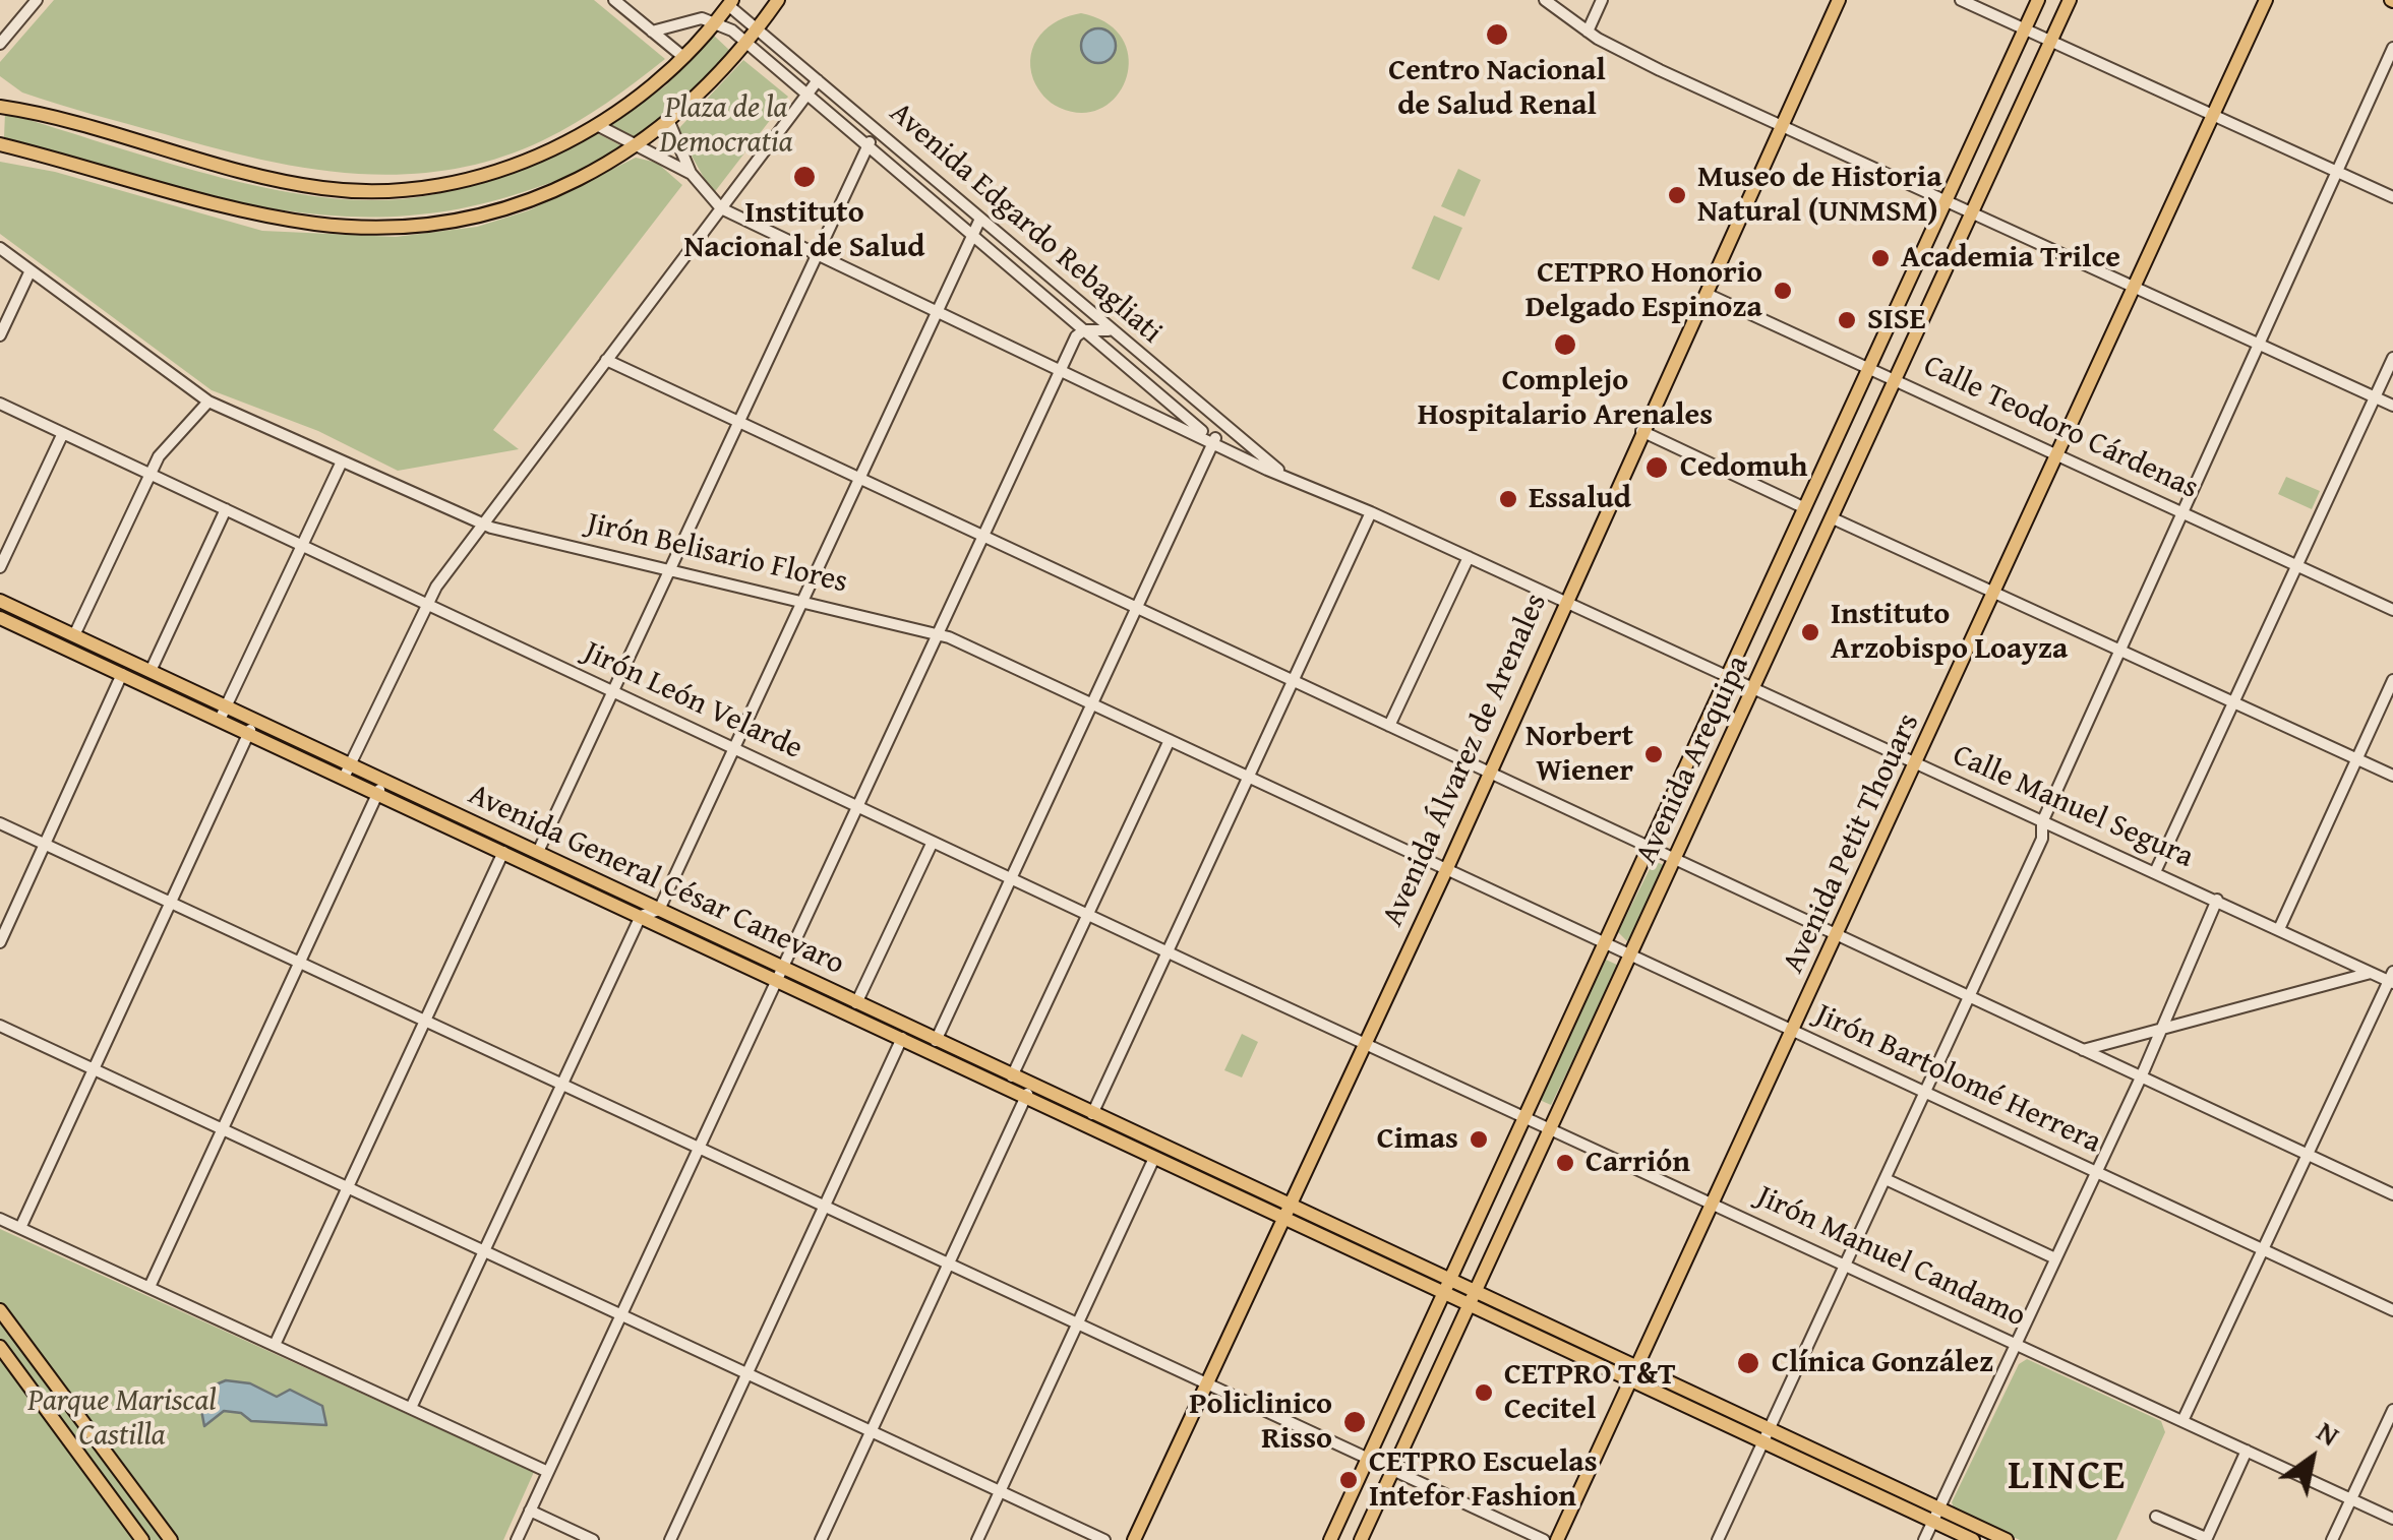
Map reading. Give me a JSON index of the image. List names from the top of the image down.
{
  "streets": {
    "main road": [
      "Avenida Álvarez de Arenales",
      "Avenida Arequipa",
      "Avenida Petit Thouars",
      "Avenida General César Canevaro"
    ],
    "street": [
      "Avenida Edgardo Rebagliati",
      "Calle Teodoro Cárdenas",
      "Jirón Belisario Flores",
      "Jirón León Velarde",
      "Calle Manuel Segura",
      "Jirón Bartolomé Herrera",
      "Jirón Manuel Candamo"
    ]
  },
  "crossings": [
    ["Avenida Edgardo Rebagliati", "Calle Manuel Segura"],
    ["Calle Teodoro Cárdenas", "Avenida Álvarez de Arenales"],
    ["Calle Teodoro Cárdenas", "Avenida Arequipa"],
    ["Calle Teodoro Cárdenas", "Avenida Petit Thouars"],
    ["Jirón Belisario Flores", "Avenida Álvarez de Arenales"],
    ["Jirón Belisario Flores", "Jirón Bartolomé Herrera"],
    ["Jirón León Velarde", "Avenida Álvarez de Arenales"],
    ["Jirón León Velarde", "Jirón Manuel Candamo"],
    ["Avenida Álvarez de Arenales", "Calle Manuel Segura"],
    ["Avenida Álvarez de Arenales", "Avenida General César Canevaro"],
    ["Avenida Álvarez de Arenales", "Jirón Bartolomé Herrera"],
    ["Avenida Álvarez de Arenales", "Jirón Manuel Candamo"],
    ["Avenida Arequipa", "Calle Manuel Segura"],
    ["Avenida Arequipa", "Avenida General César Canevaro"],
    ["Avenida Arequipa", "Jirón Bartolomé Herrera"],
    ["Avenida Arequipa", "Jirón Manuel Candamo"],
    ["Calle Manuel Segura", "Avenida Petit Thouars"],
    ["Avenida Petit Thouars", "Jirón Bartolomé Herrera"],
    ["Avenida Petit Thouars", "Jirón Manuel Candamo"]
  ],
  "districts": ["LINCE"],
  "parks": ["Plaza de la Democratia", "Parque Mariscal Castilla"],
  "places": [
    "Centro Nacional de Salud Renal",
    "Instituto Nacional de Salud",
    "Museo de Historia Natural (UNMSM)",
    "Academia Trilce",
    "CETPRO Honorio Delgado Espinoza",
    "SISE",
    "Complejo Hospitalario Arenales",
    "Cedomuh",
    "Essalud",
    "Instituto Arzobispo Loayza",
    "Norbert Wiener",
    "Cimas",
    "Carrión",
    "Clínica González",
    "CETPRO T&T Cecitel",
    "Policlinico Risso",
    "CETPRO Escuelas Intefor Fashion"
  ],
  "north": "top right"
}
